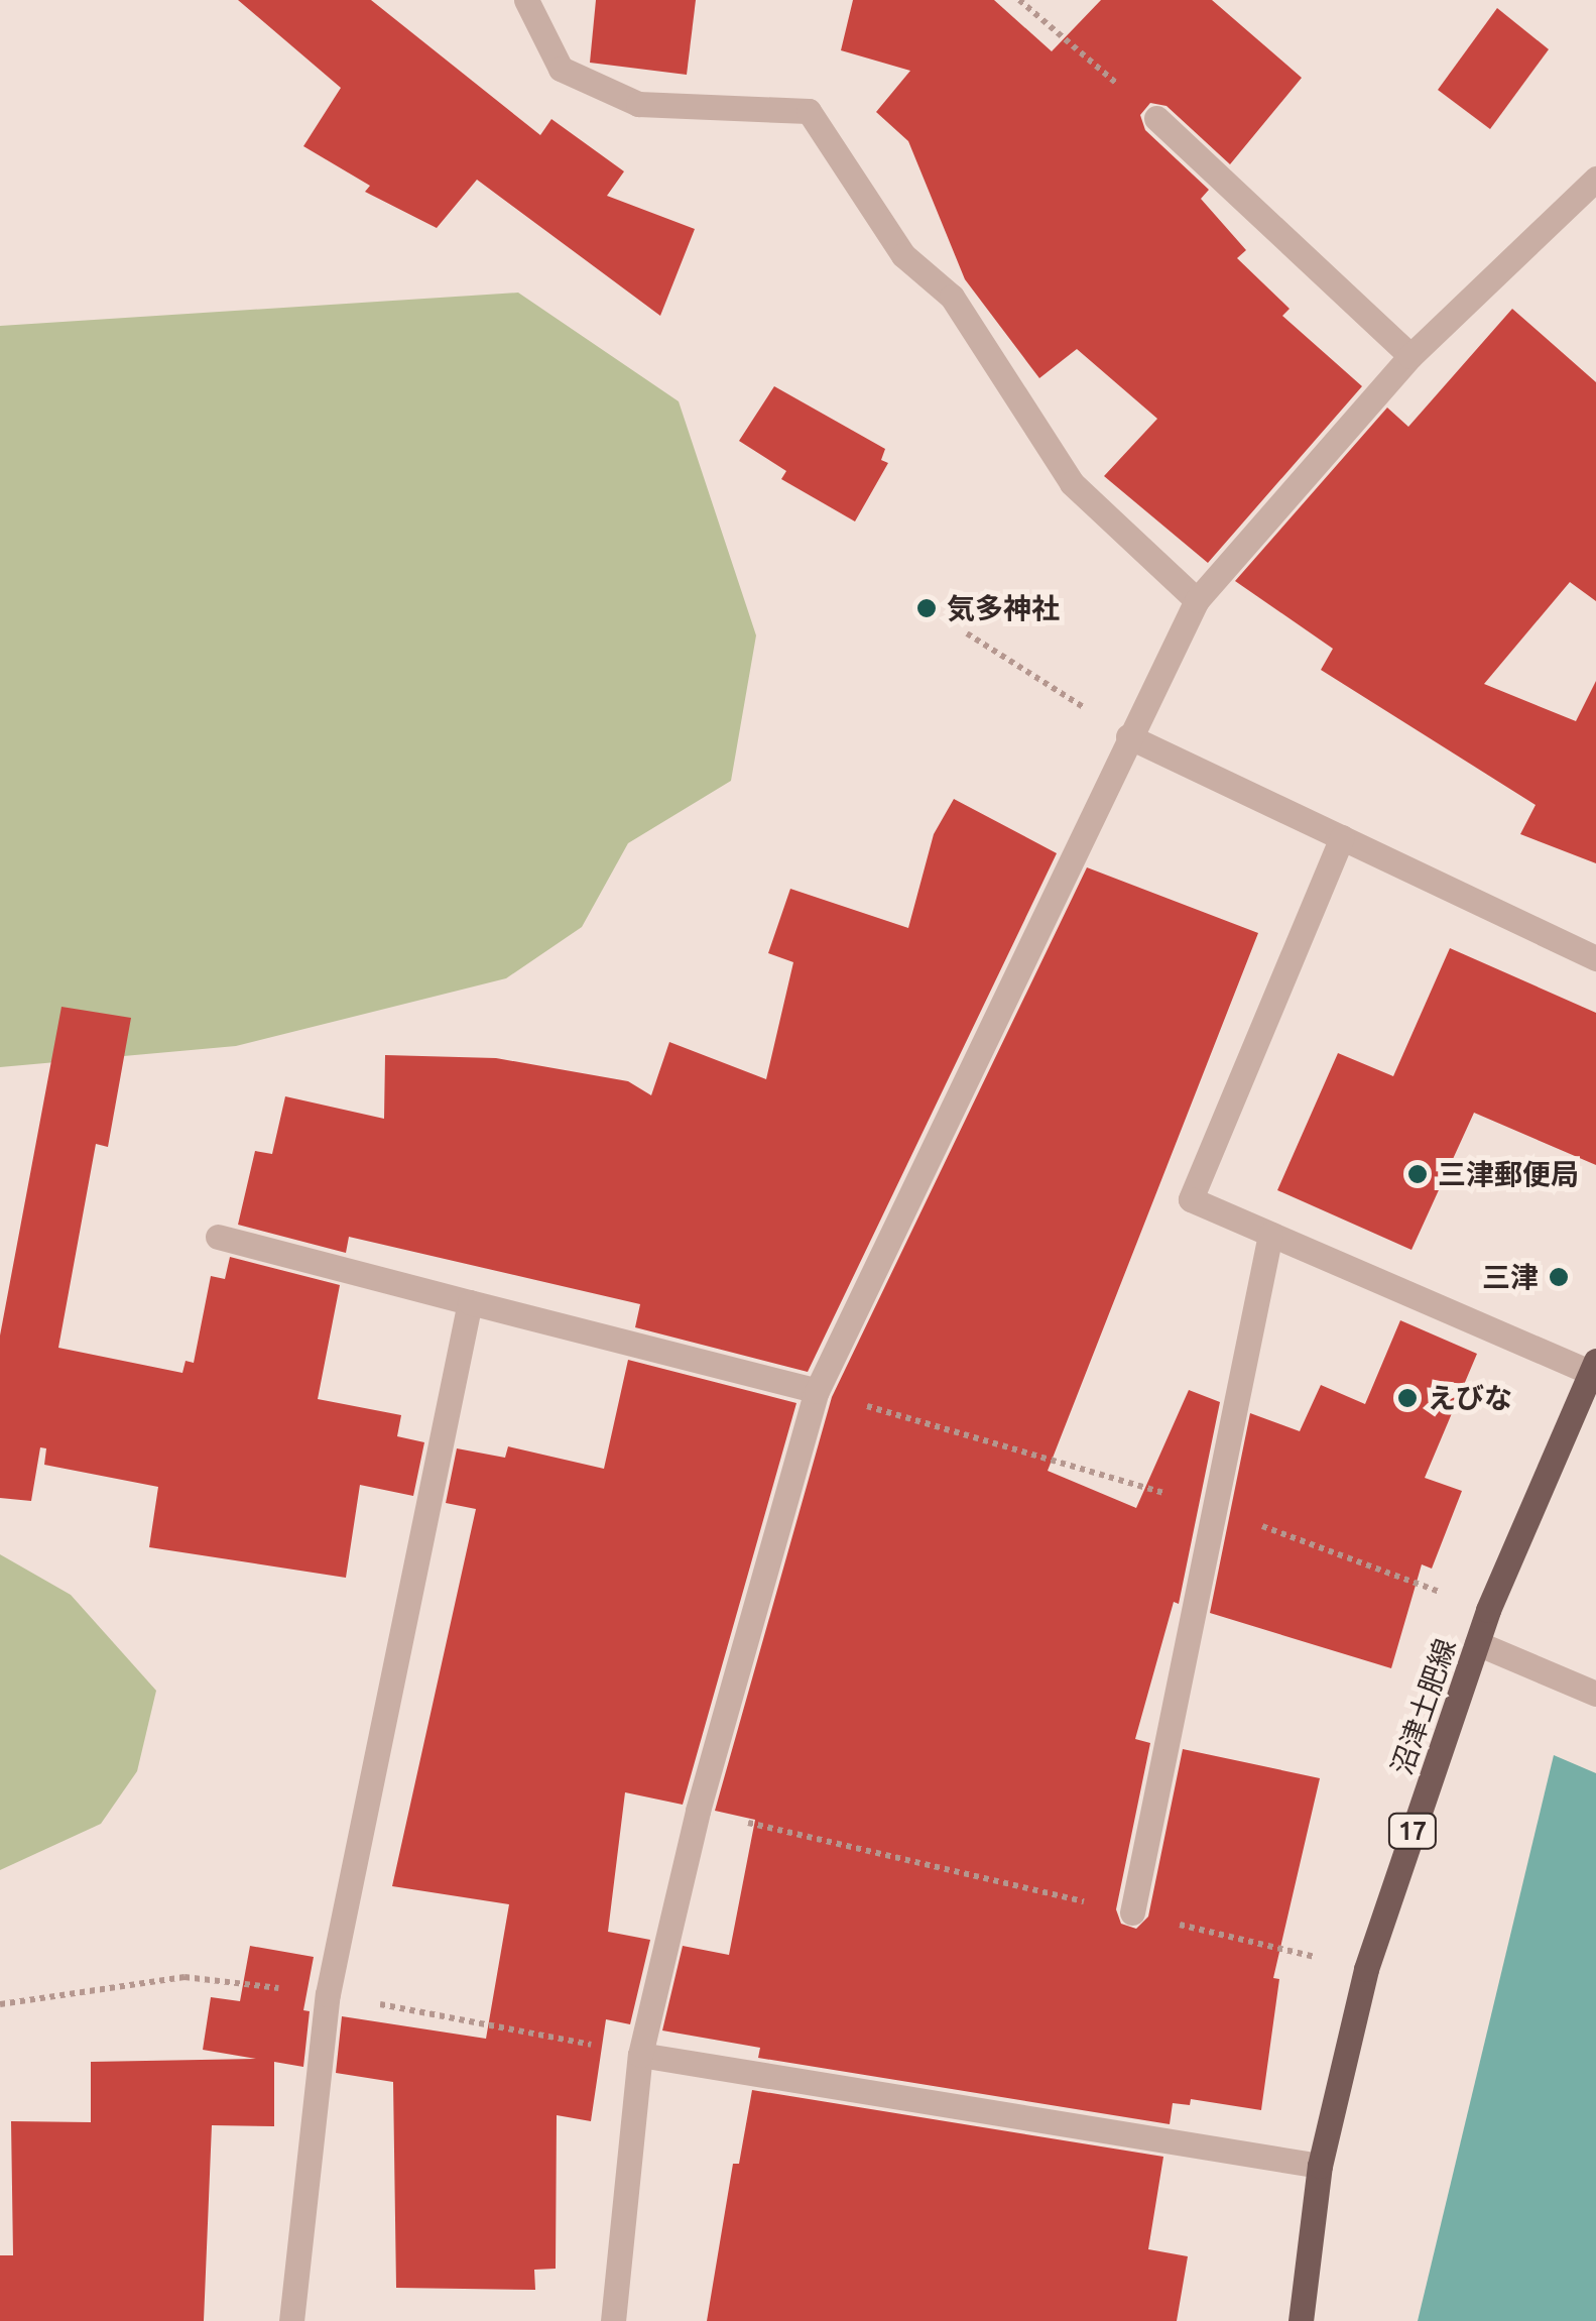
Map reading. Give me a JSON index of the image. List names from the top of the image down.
{
  "streets": {
    "main road": ["沼津土肥線", "17"]
  },
  "places": [
    "気多神社",
    "三津郵便局",
    "三津",
    "えびな"
  ]
}
